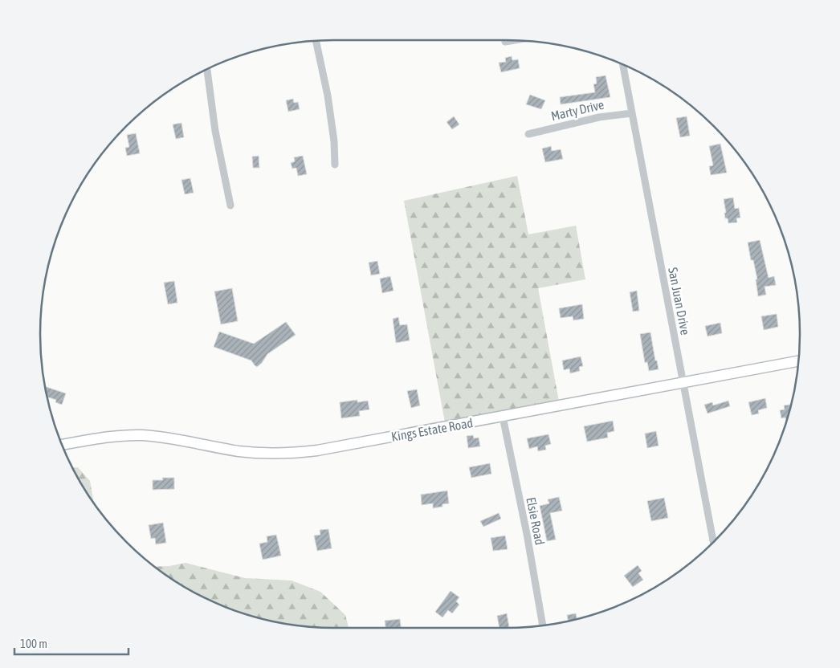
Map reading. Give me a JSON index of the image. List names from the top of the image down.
{
  "streets": {
    "street": [
      "Marty Drive",
      "San Juan Drive",
      "Kings Estate Road",
      "Elsie Road"
    ]
  },
  "crossings": [
    ["Marty Drive", "San Juan Drive"],
    ["San Juan Drive", "Kings Estate Road"],
    ["Kings Estate Road", "Elsie Road"]
  ],
  "scale_bar": "100 m"
}
